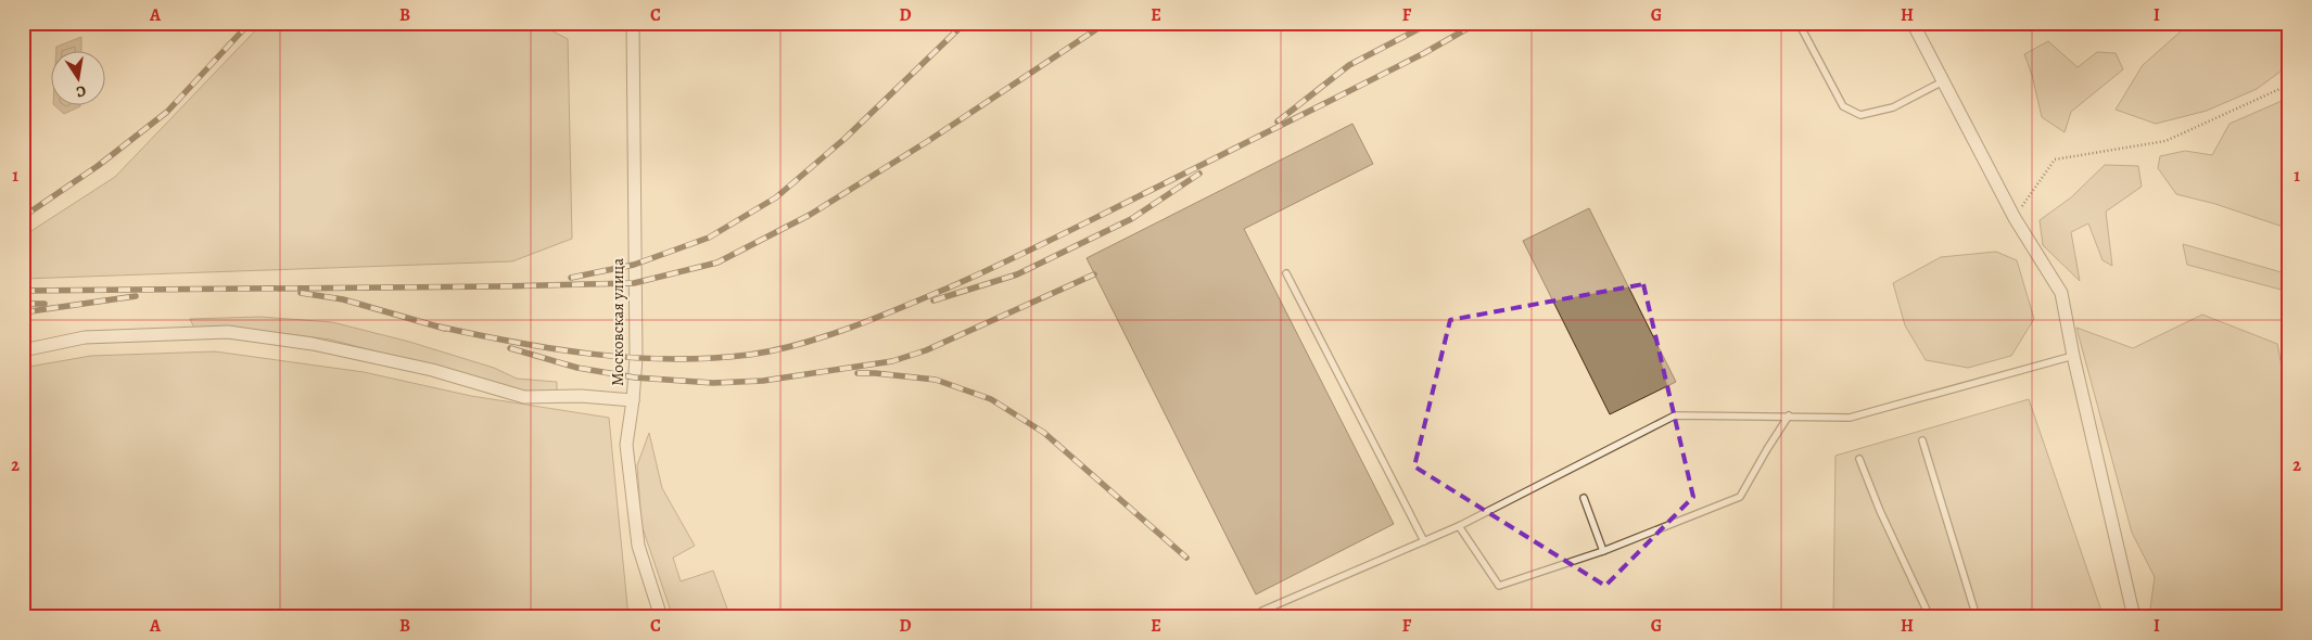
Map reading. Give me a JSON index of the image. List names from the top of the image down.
{
  "streets": {
    "street": ["Московская улица"]
  },
  "north": "bottom",
  "grid": {
    "columns": [
      "A",
      "B",
      "C",
      "D",
      "E",
      "F",
      "G",
      "H",
      "I"
    ],
    "rows": ["1", "2"]
  }
}
